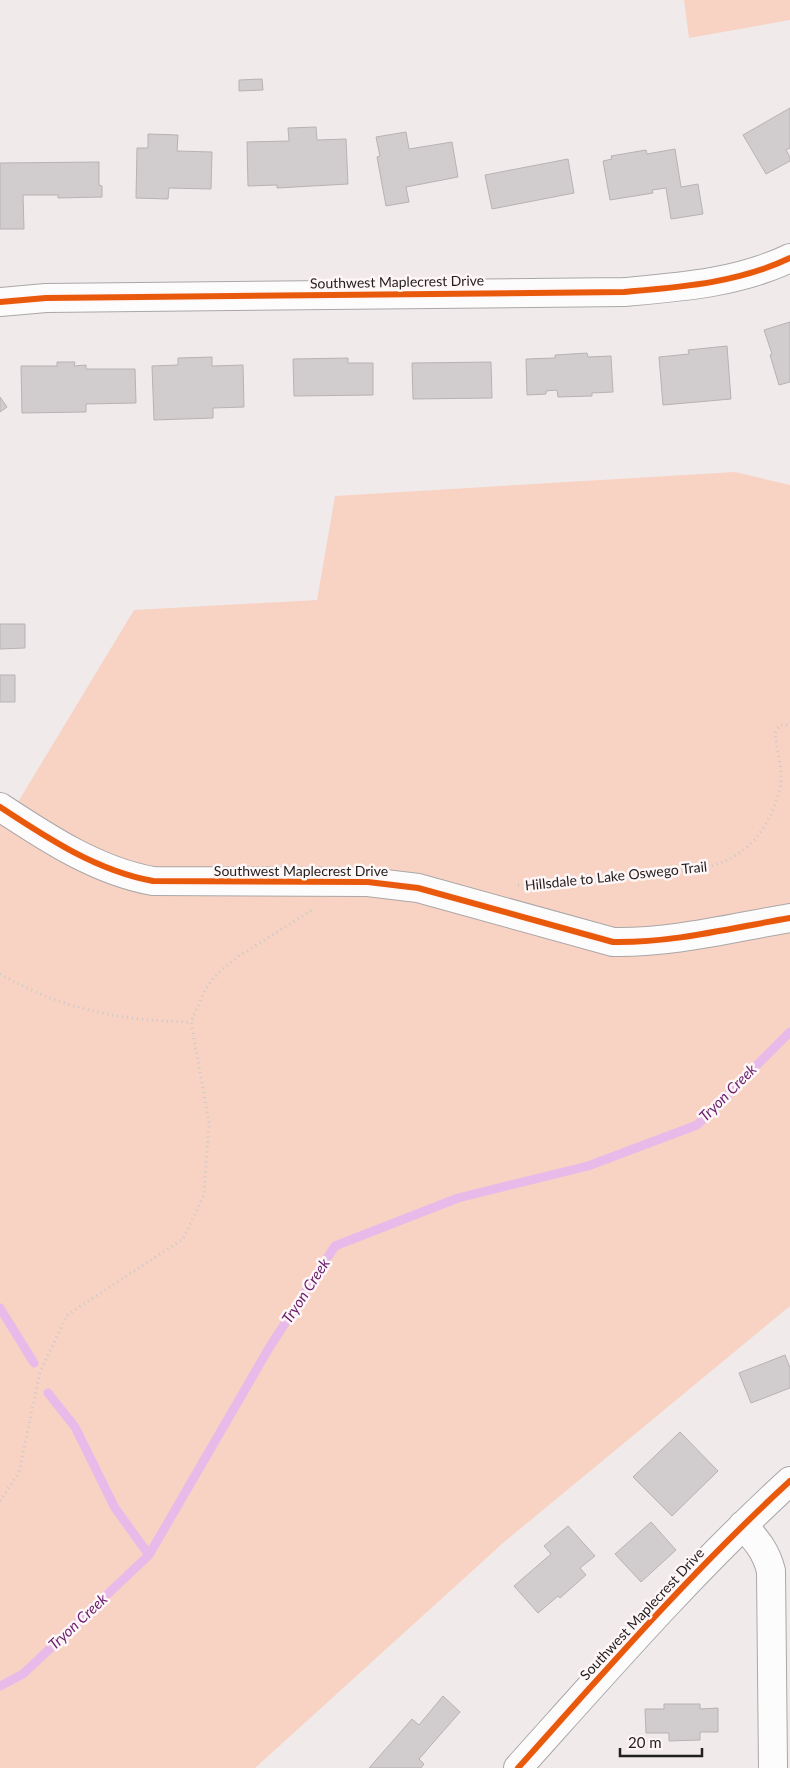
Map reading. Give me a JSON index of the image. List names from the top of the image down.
{
  "streets": {
    "street": ["Southwest Maplecrest Drive"],
    "path": ["Hillsdale to Lake Oswego Trail"]
  },
  "water": ["Tryon Creek"],
  "scale_bar": "20 m"
}
